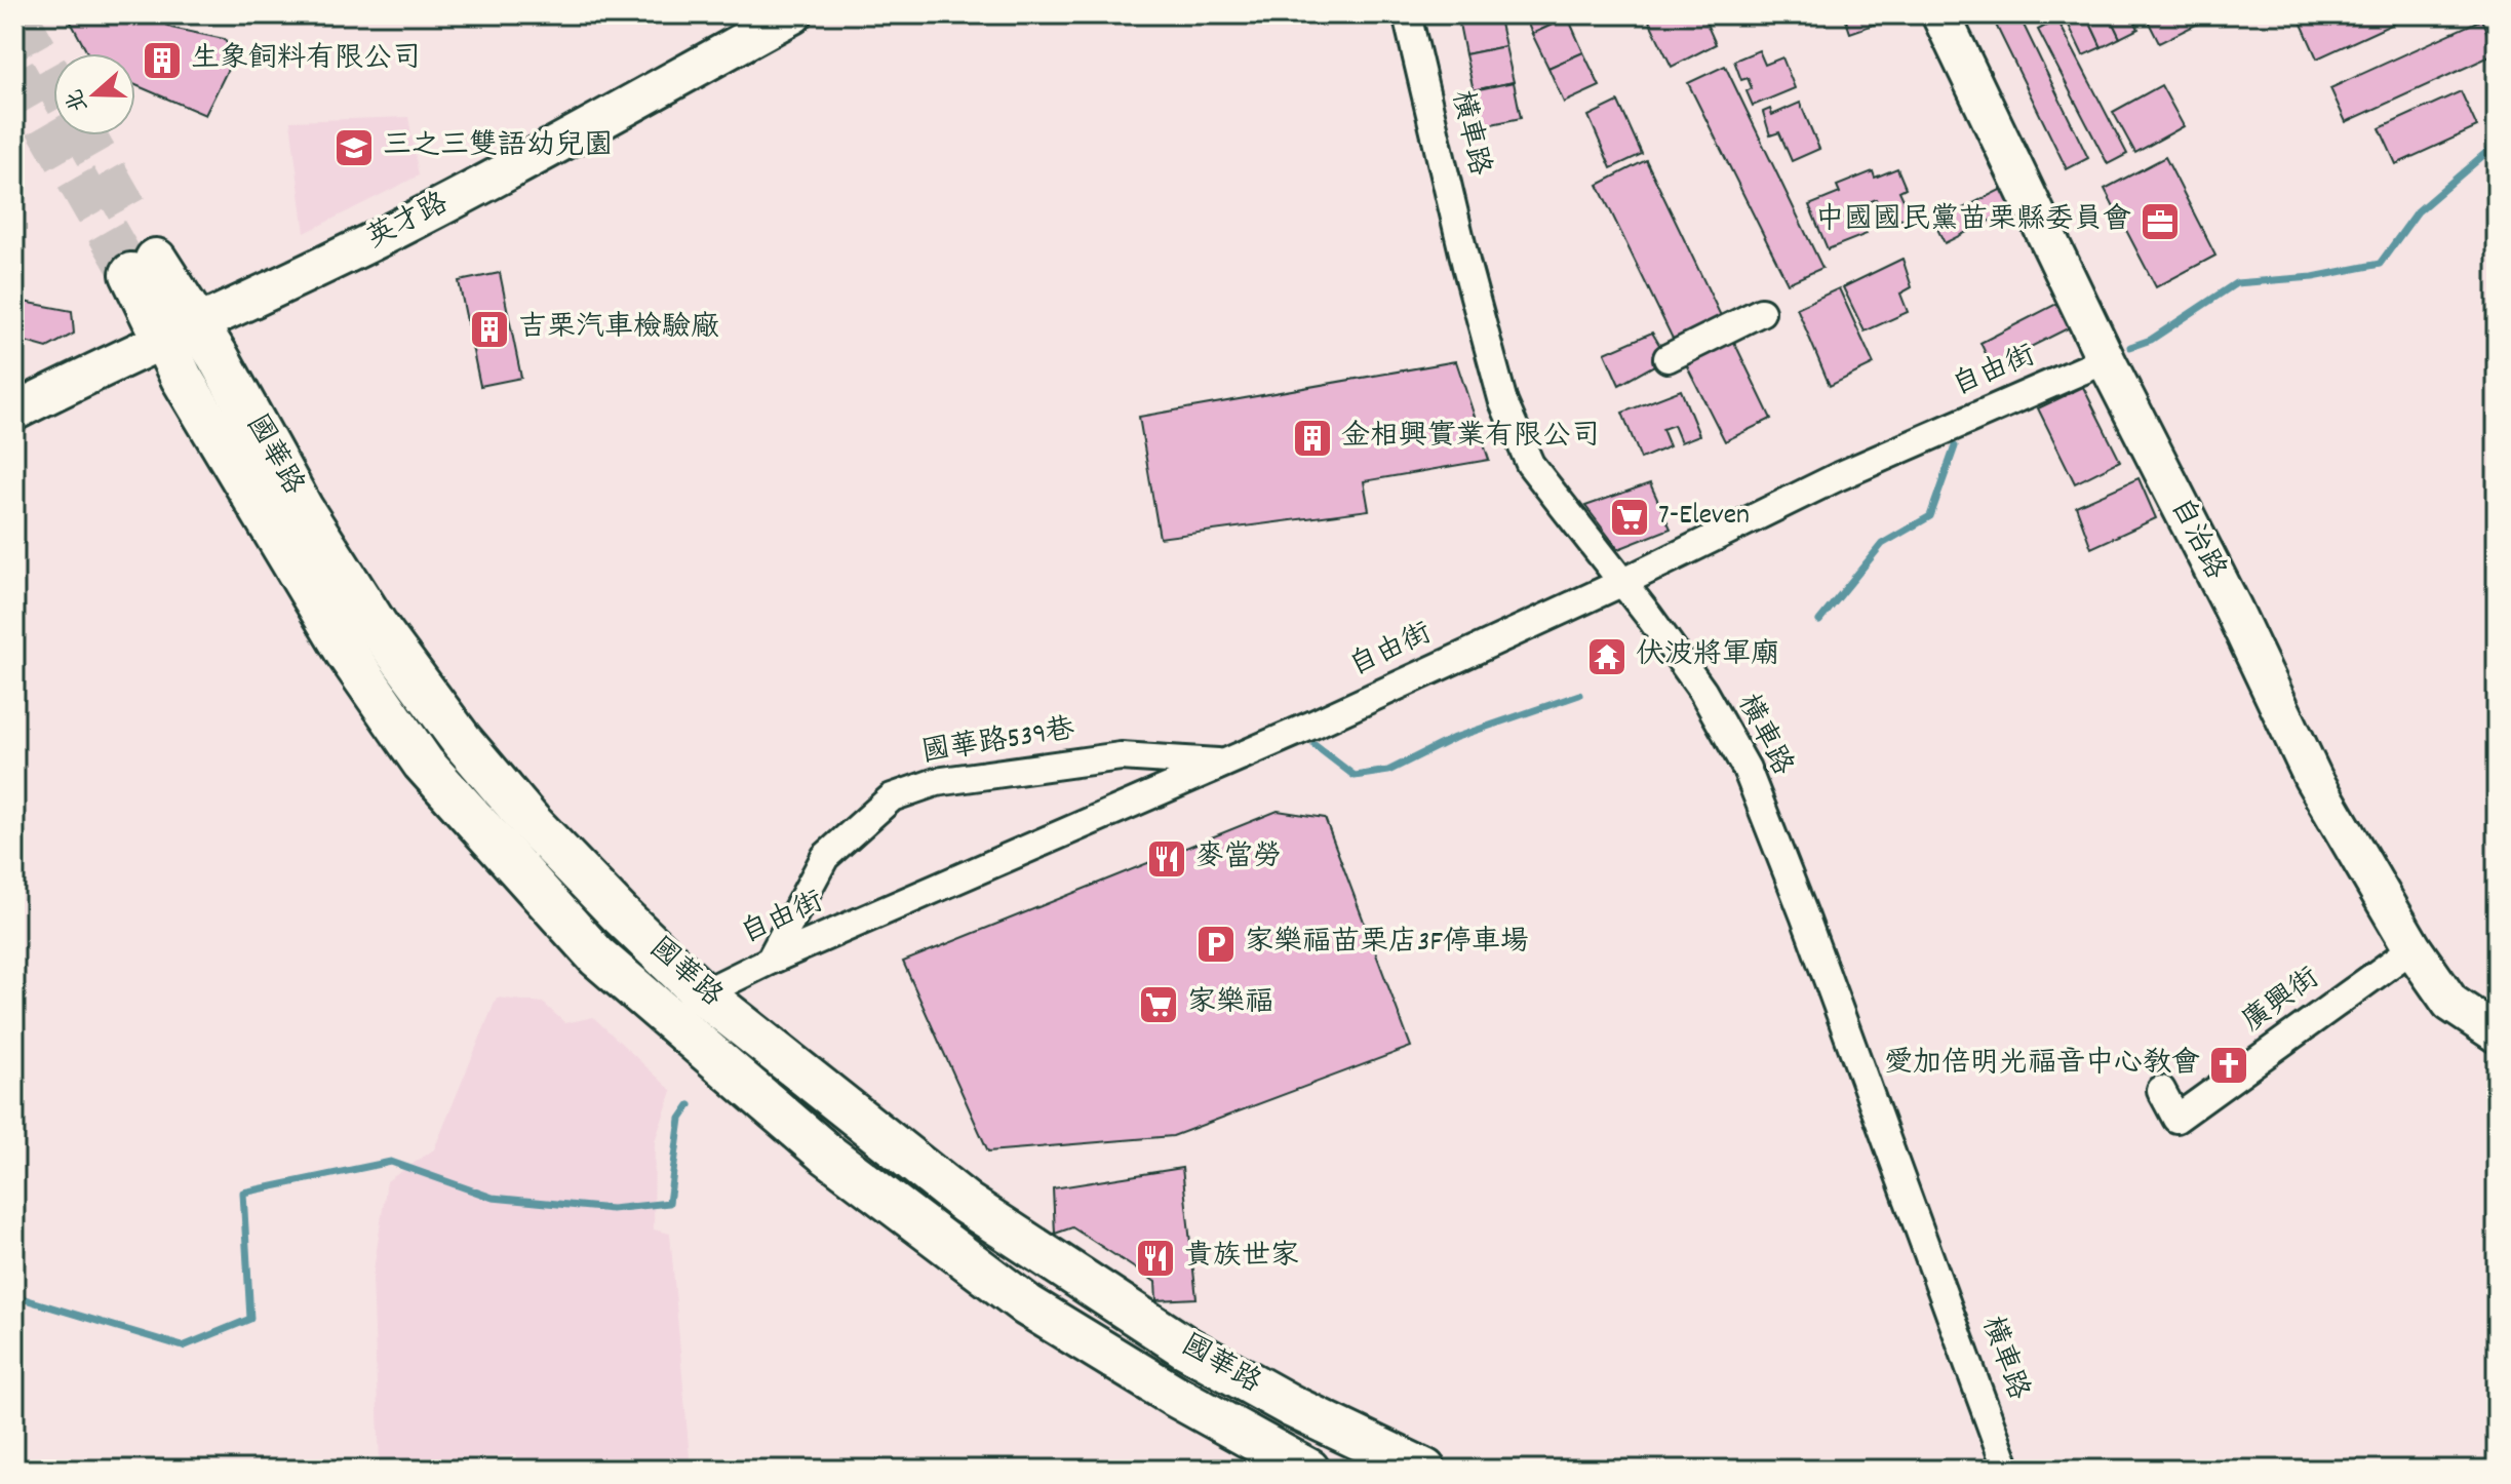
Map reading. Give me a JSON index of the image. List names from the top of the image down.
{
  "streets": {
    "main road": ["國華路"],
    "street": [
      "橫車路",
      "英才路",
      "自由街",
      "自治路",
      "國華路539巷",
      "廣興街"
    ]
  },
  "crossings": [
    ["橫車路", "自由街"],
    ["英才路", "國華路"],
    ["自由街", "國華路"],
    ["自由街", "自治路"],
    ["自由街", "國華路539巷"],
    ["自治路", "廣興街"]
  ],
  "places": {
    "building": ["生象飼料有限公司", "吉栗汽車檢驗廠", "金相興實業有限公司"],
    "school or university": ["三之三雙語幼兒園"],
    "office": ["中國國民黨苗栗縣委員會"],
    "supermarket": ["7-Eleven", "家樂福"],
    "temple": ["伏波將軍廟"],
    "restaurant": ["麥當勞", "貴族世家"],
    "parking": ["家樂福苗栗店3F停車場"],
    "church": ["愛加倍明光福音中心教會"]
  },
  "north": "left"
}
